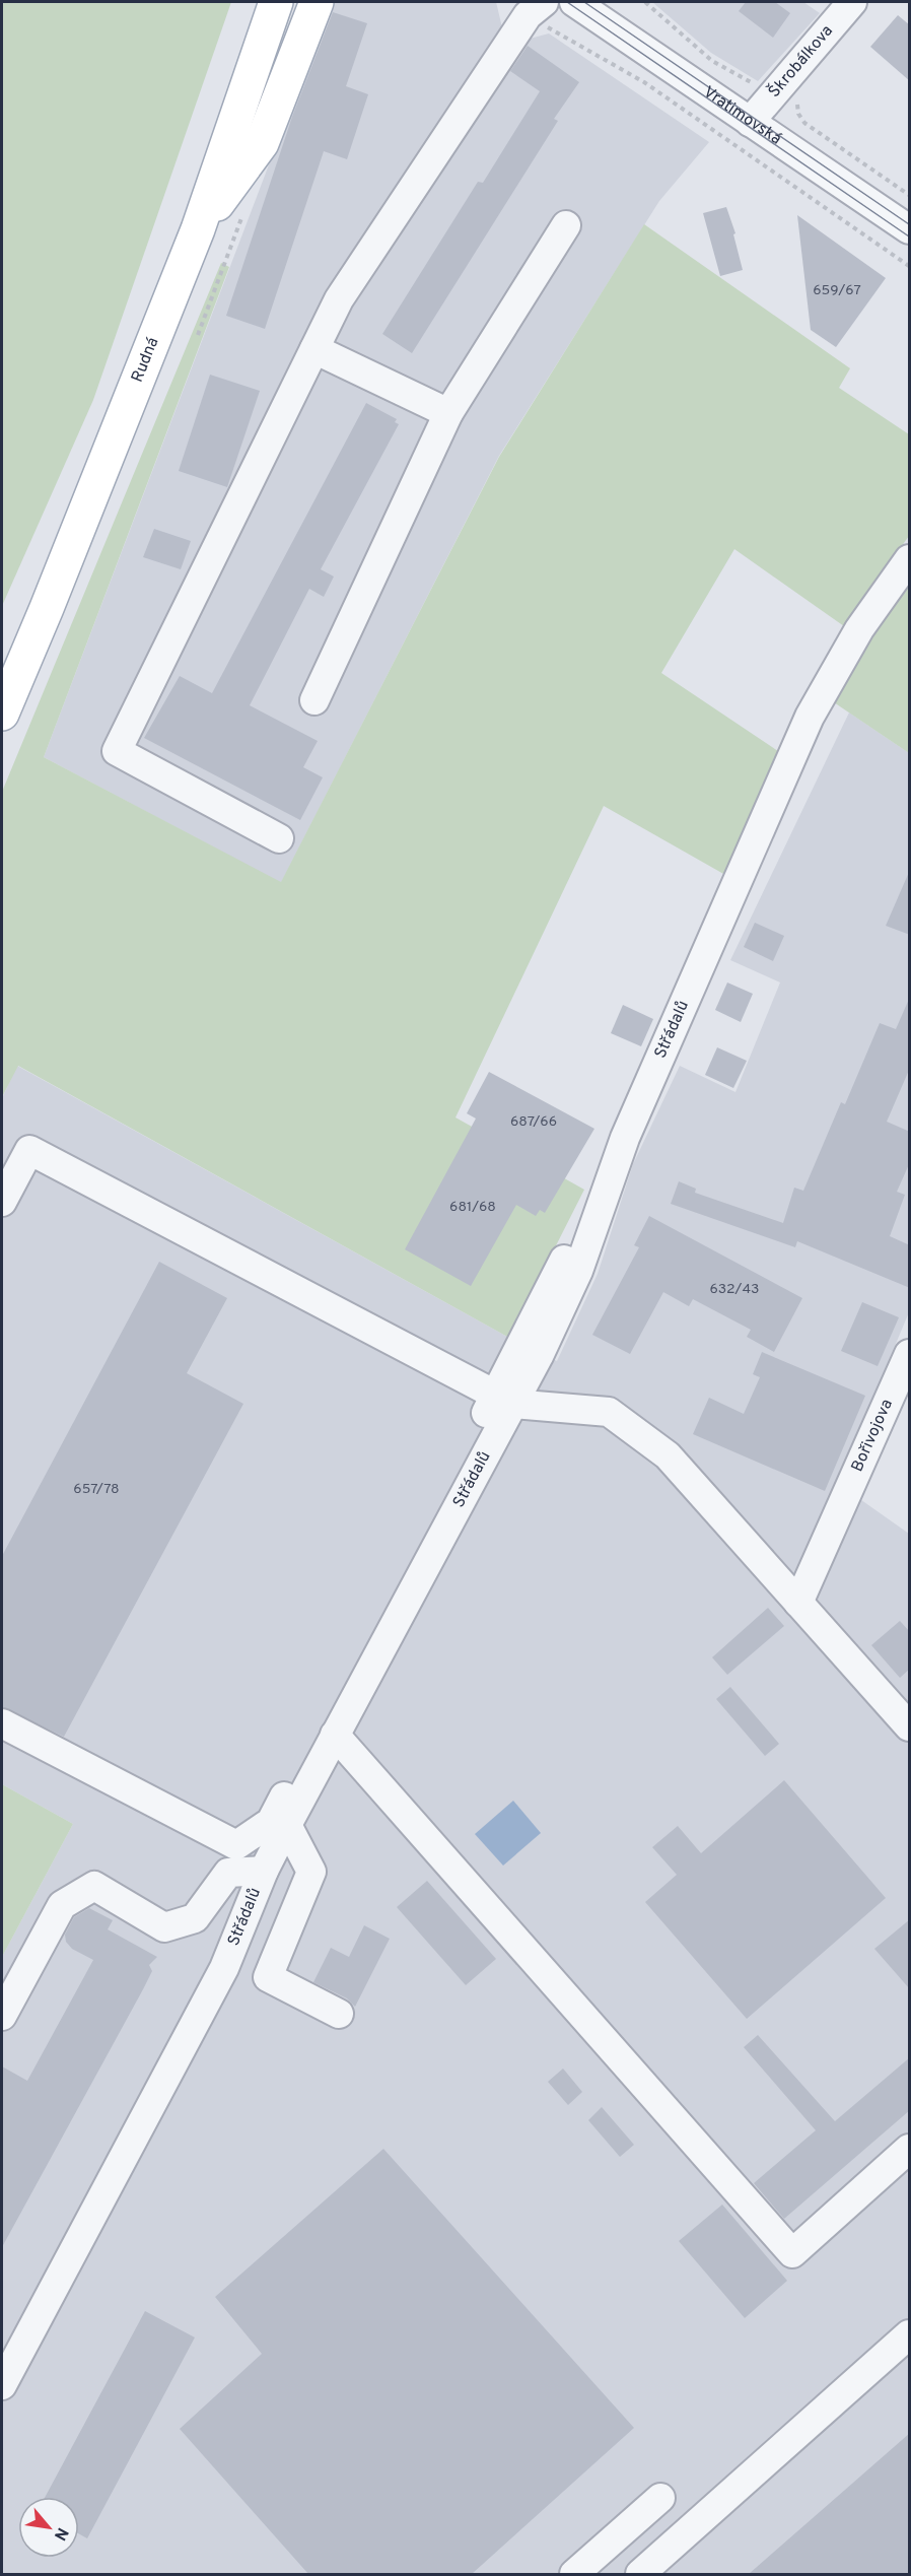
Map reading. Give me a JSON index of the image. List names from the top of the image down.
{
  "streets": {
    "main road": ["Rudná"],
    "street": [
      "Škrobálkova",
      "Vratimovská",
      "Střádalů",
      "Bořivojova"
    ]
  },
  "crossings": [
    ["Škrobálkova", "Vratimovská"]
  ],
  "house_numbers": [
    "659/67",
    "687/66",
    "681/68",
    "632/43",
    "657/78"
  ],
  "north": "bottom right"
}
